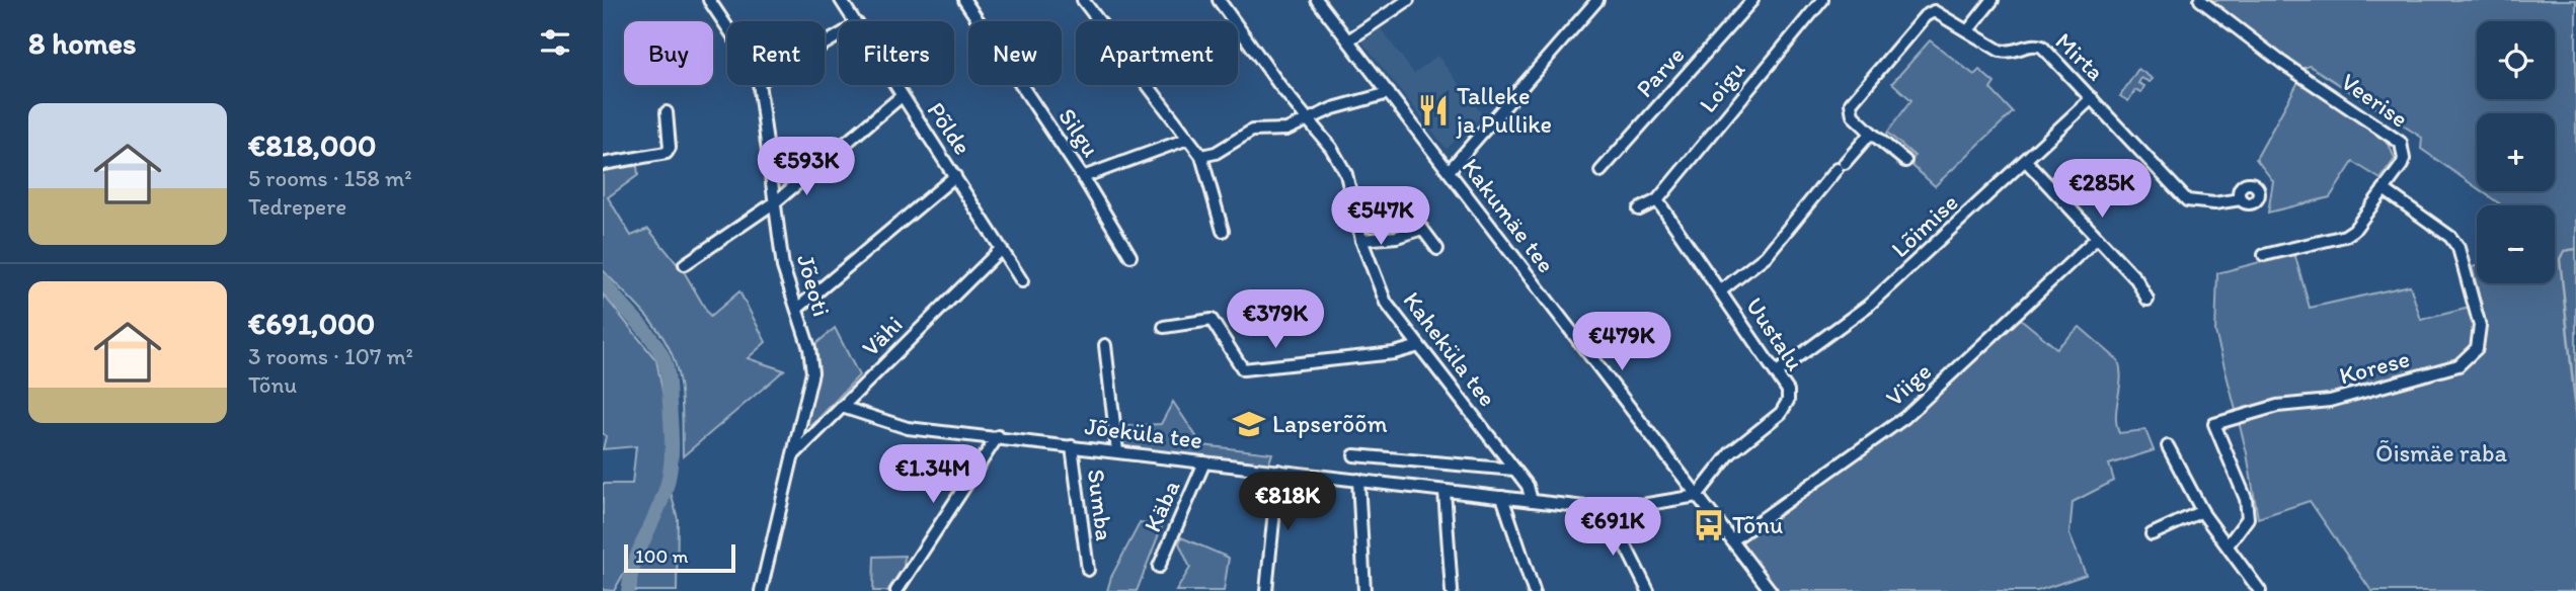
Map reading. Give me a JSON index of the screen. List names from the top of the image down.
{
  "streets": {
    "street": [
      "Mirta",
      "Parve",
      "Loigu",
      "Veerise",
      "Põlde",
      "Silgu",
      "Kakumäe tee",
      "Lõimise",
      "Jõeoti",
      "Uustalu",
      "Vähi",
      "Kaheküla tee",
      "Korese",
      "Viige",
      "Jõeküla tee",
      "Sumba",
      "Käba"
    ]
  },
  "crossings": [
    ["Mirta", "Lõimise"],
    ["Loigu", "Uustalu"],
    ["Veerise", "Korese"],
    ["Põlde", "Vähi"],
    ["Kakumäe tee", "Uustalu"],
    ["Kakumäe tee", "Viige"],
    ["Kakumäe tee", "Jõeküla tee"],
    ["Lõimise", "Uustalu"],
    ["Jõeoti", "Vähi"],
    ["Uustalu", "Jõeküla tee"],
    ["Vähi", "Jõeküla tee"],
    ["Kaheküla tee", "Jõeküla tee"],
    ["Jõeküla tee", "Sumba"],
    ["Jõeküla tee", "Käba"]
  ],
  "parks": ["Õismäe raba"],
  "places": {
    "restaurant": ["Talleke ja Pullike"],
    "school or university": ["Lapserõõm"],
    "bus stop": ["Tõnu"]
  },
  "scale_bar": "100 m",
  "page": {
    "heading": "8 homes",
    "map_buttons": ["+", "−"],
    "chip": [
      "Buy",
      "Rent",
      "Filters",
      "New",
      "Apartment"
    ],
    "list": [
      {
        "name": "€818,000",
        "note": "5 rooms · 158 m² · Tedrepere"
      },
      {
        "name": "€691,000",
        "note": "3 rooms · 107 m² · Tõnu"
      }
    ],
    "price": [
      "€593K",
      "€285K",
      "€547K",
      "€379K",
      "€479K",
      "€1.34M",
      "€818K",
      "€691K"
    ],
    "scale": "100 m"
  }
}
